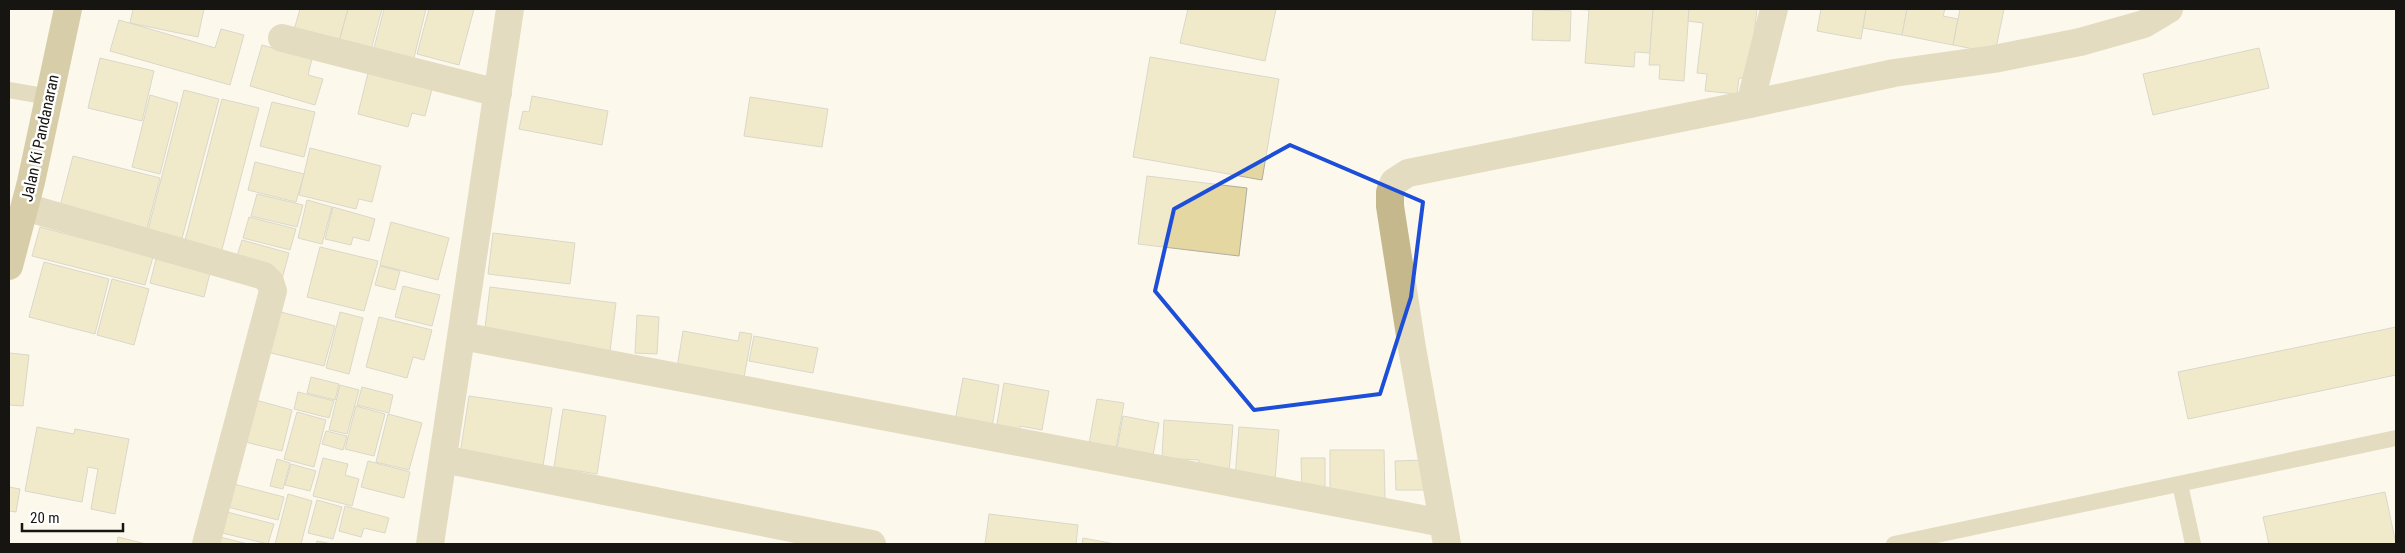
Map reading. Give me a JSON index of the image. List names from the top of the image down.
{
  "streets": {
    "main road": ["Jalan Ki Pandanaran"]
  },
  "scale_bar": "20 m"
}
